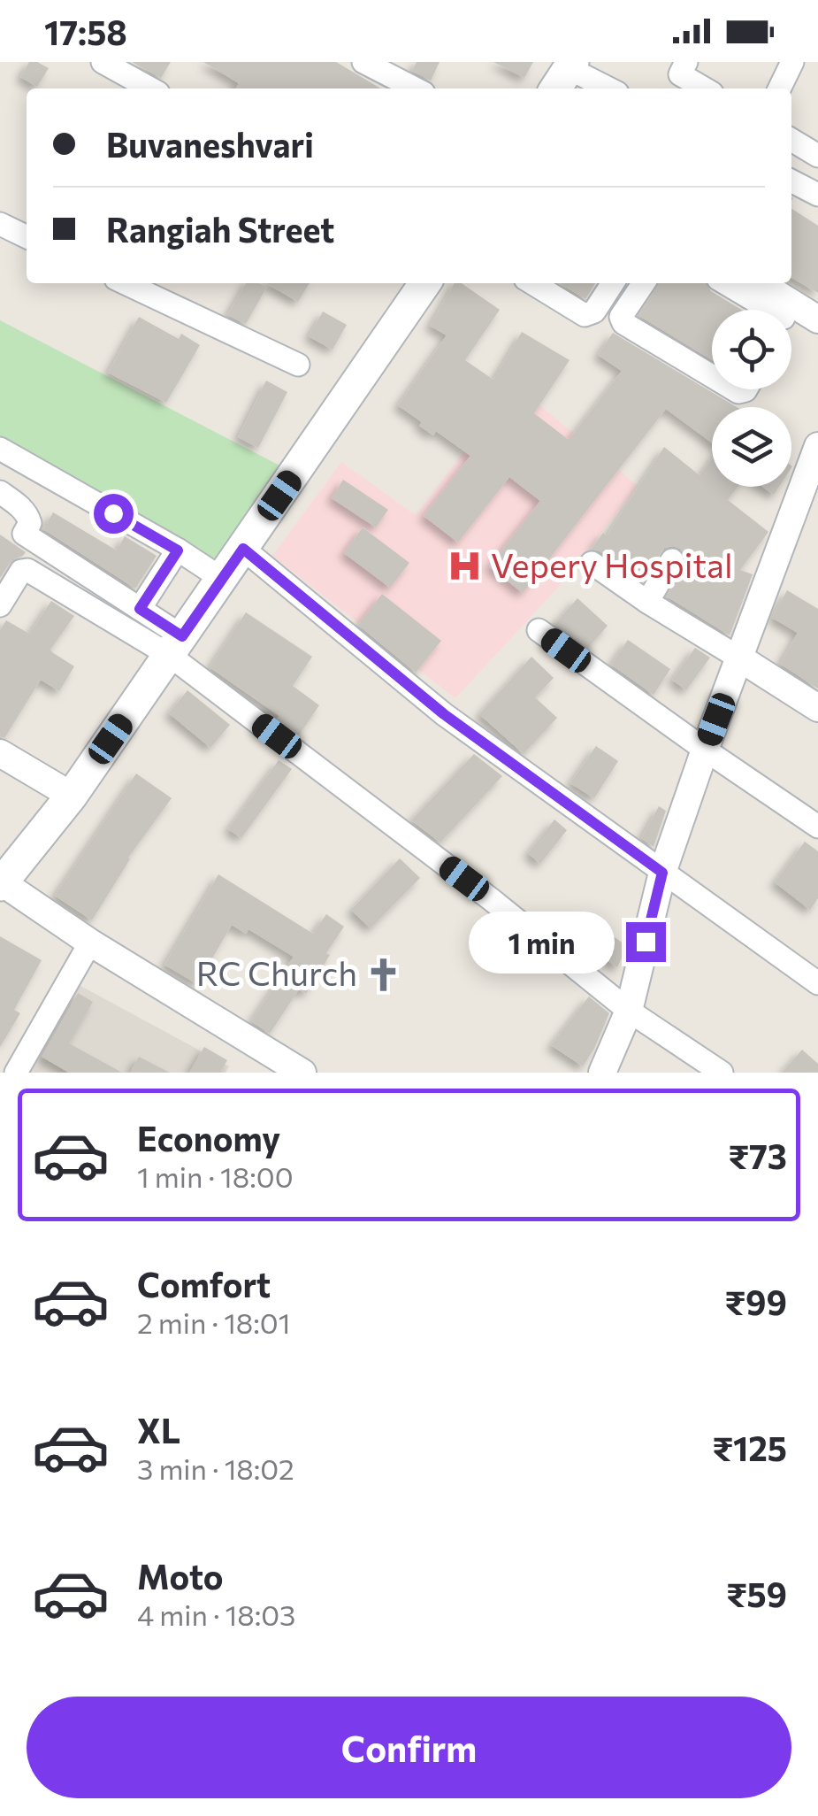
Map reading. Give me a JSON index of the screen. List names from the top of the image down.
{
  "places": {
    "hospital": ["Vepery Hospital"],
    "church": ["RC Church"]
  },
  "page": {
    "status": "17:58",
    "banner": ["Buvaneshvari", "Rangiah Street"],
    "bubble": "1 min",
    "list": [
      {
        "name": "Economy",
        "note": "1 min · 18:00",
        "value": "₹73"
      },
      {
        "name": "Comfort",
        "note": "2 min · 18:01",
        "value": "₹99"
      },
      {
        "name": "XL",
        "note": "3 min · 18:02",
        "value": "₹125"
      },
      {
        "name": "Moto",
        "note": "4 min · 18:03",
        "value": "₹59"
      }
    ],
    "buttons": "Confirm"
  }
}
